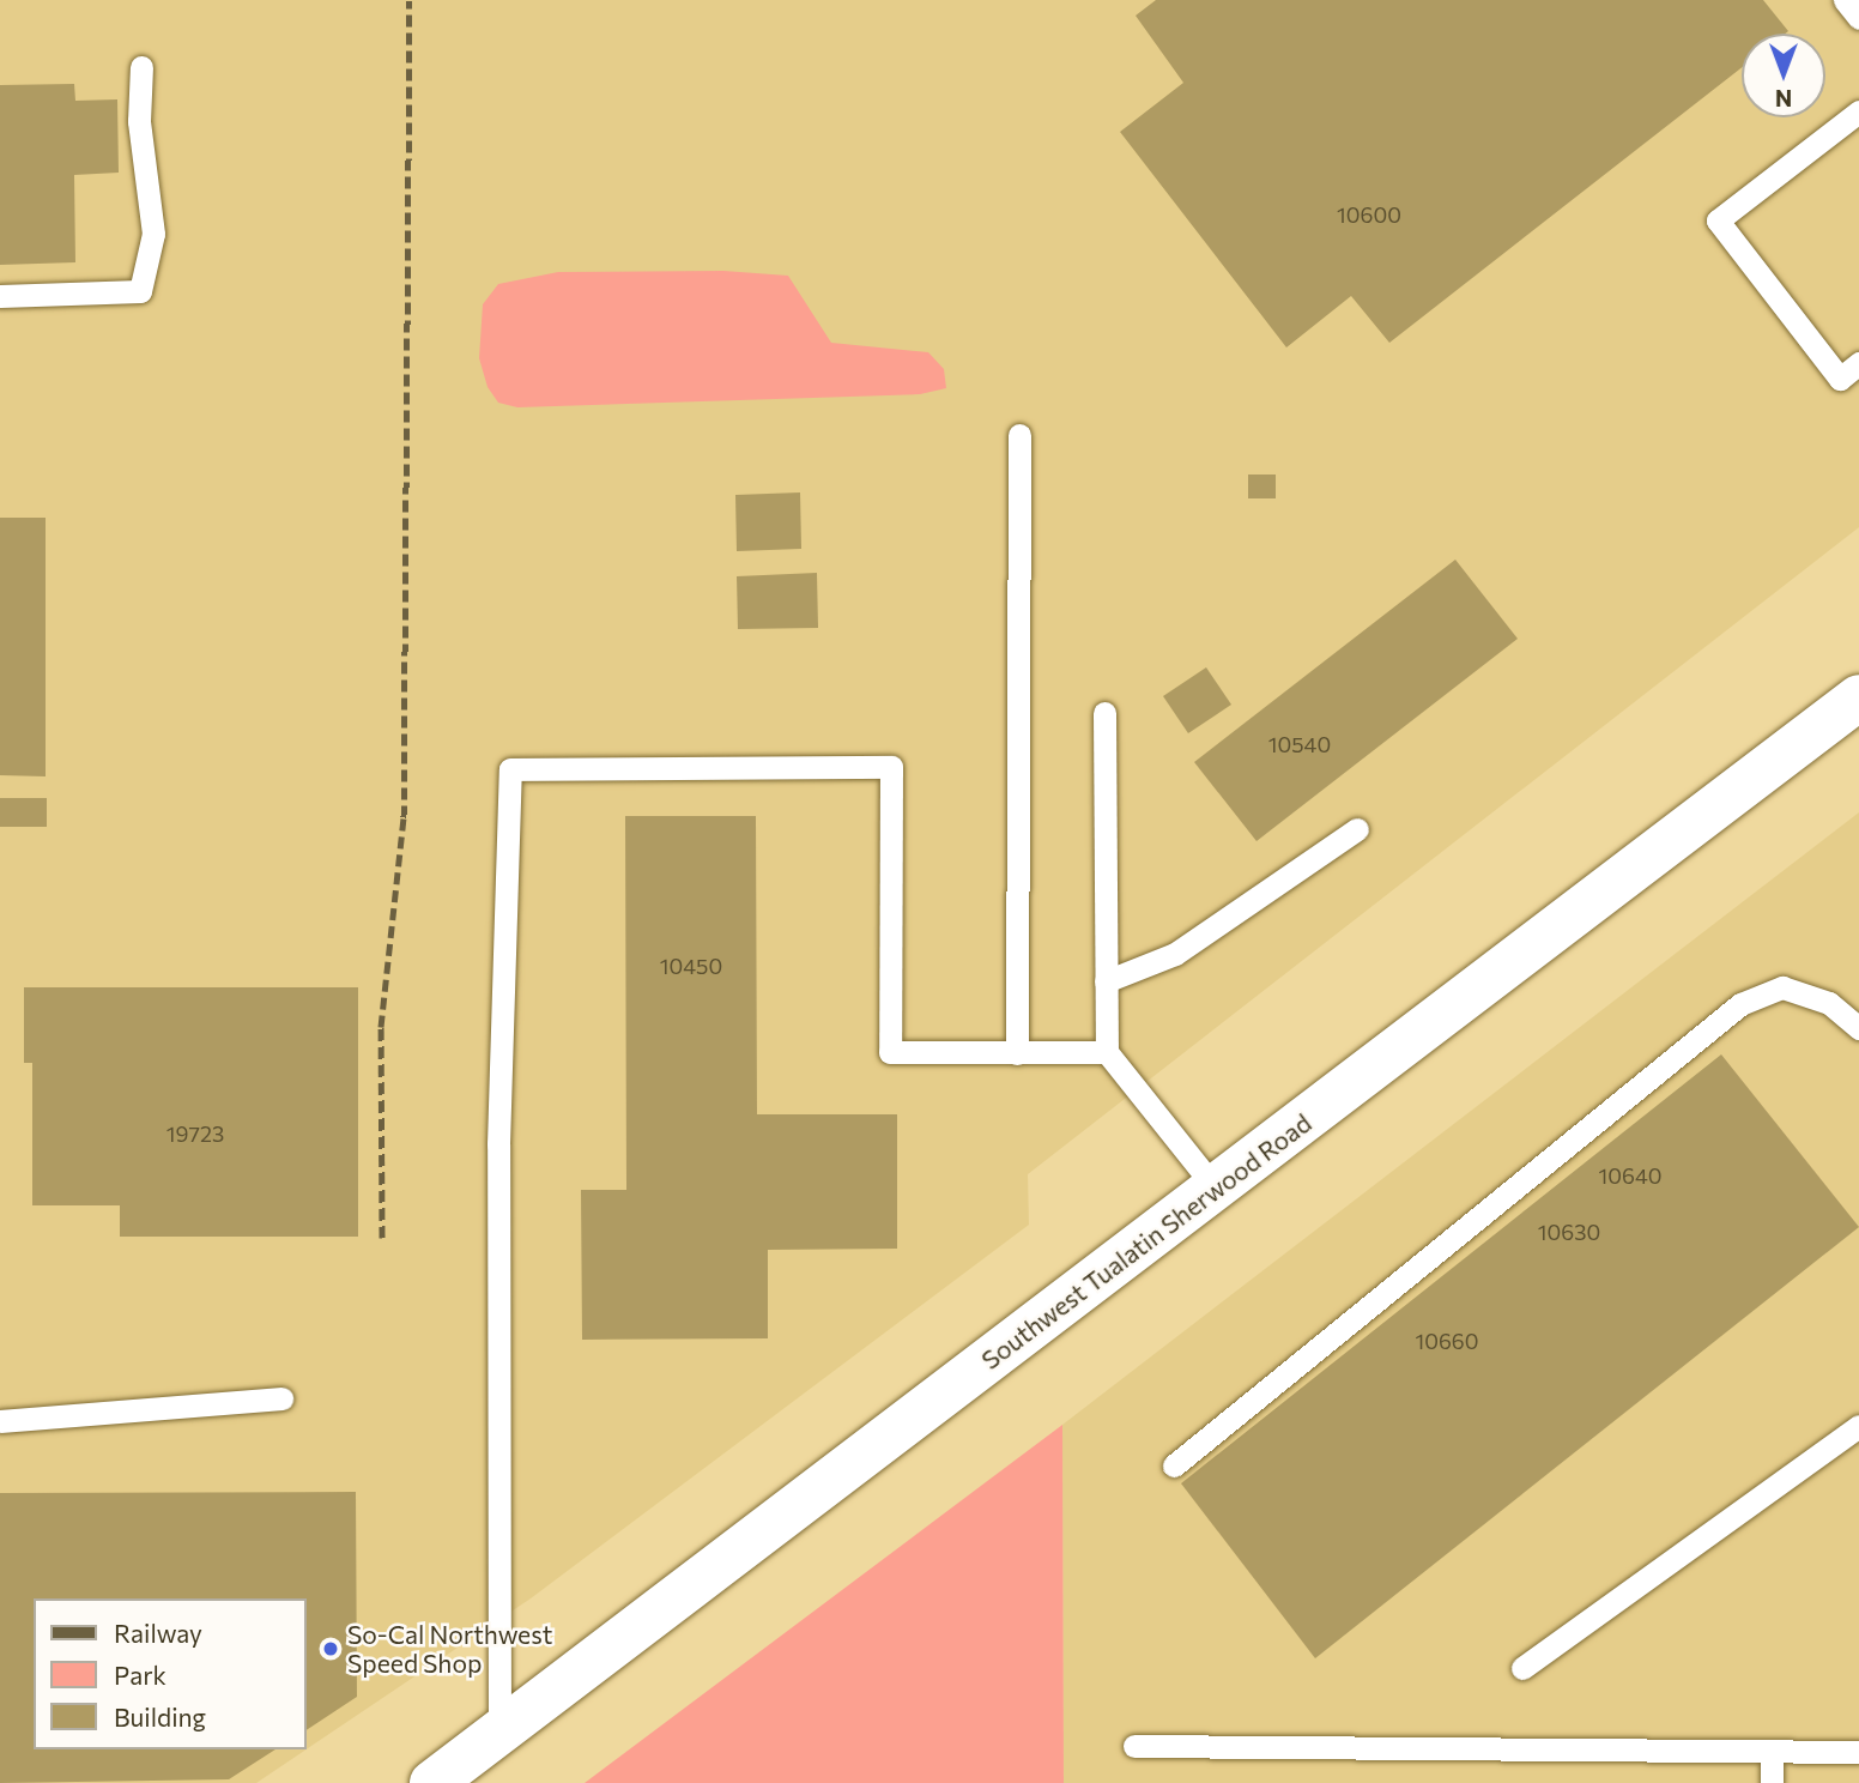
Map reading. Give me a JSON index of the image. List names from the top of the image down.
{
  "streets": {
    "highway": ["Southwest Tualatin Sherwood Road"]
  },
  "places": ["So-Cal Northwest Speed Shop"],
  "house_numbers": [
    "10600",
    "10540",
    "10450",
    "19723",
    "10640",
    "10630",
    "10660"
  ],
  "legend": ["Railway", "Park", "Building"],
  "north": "bottom"
}
